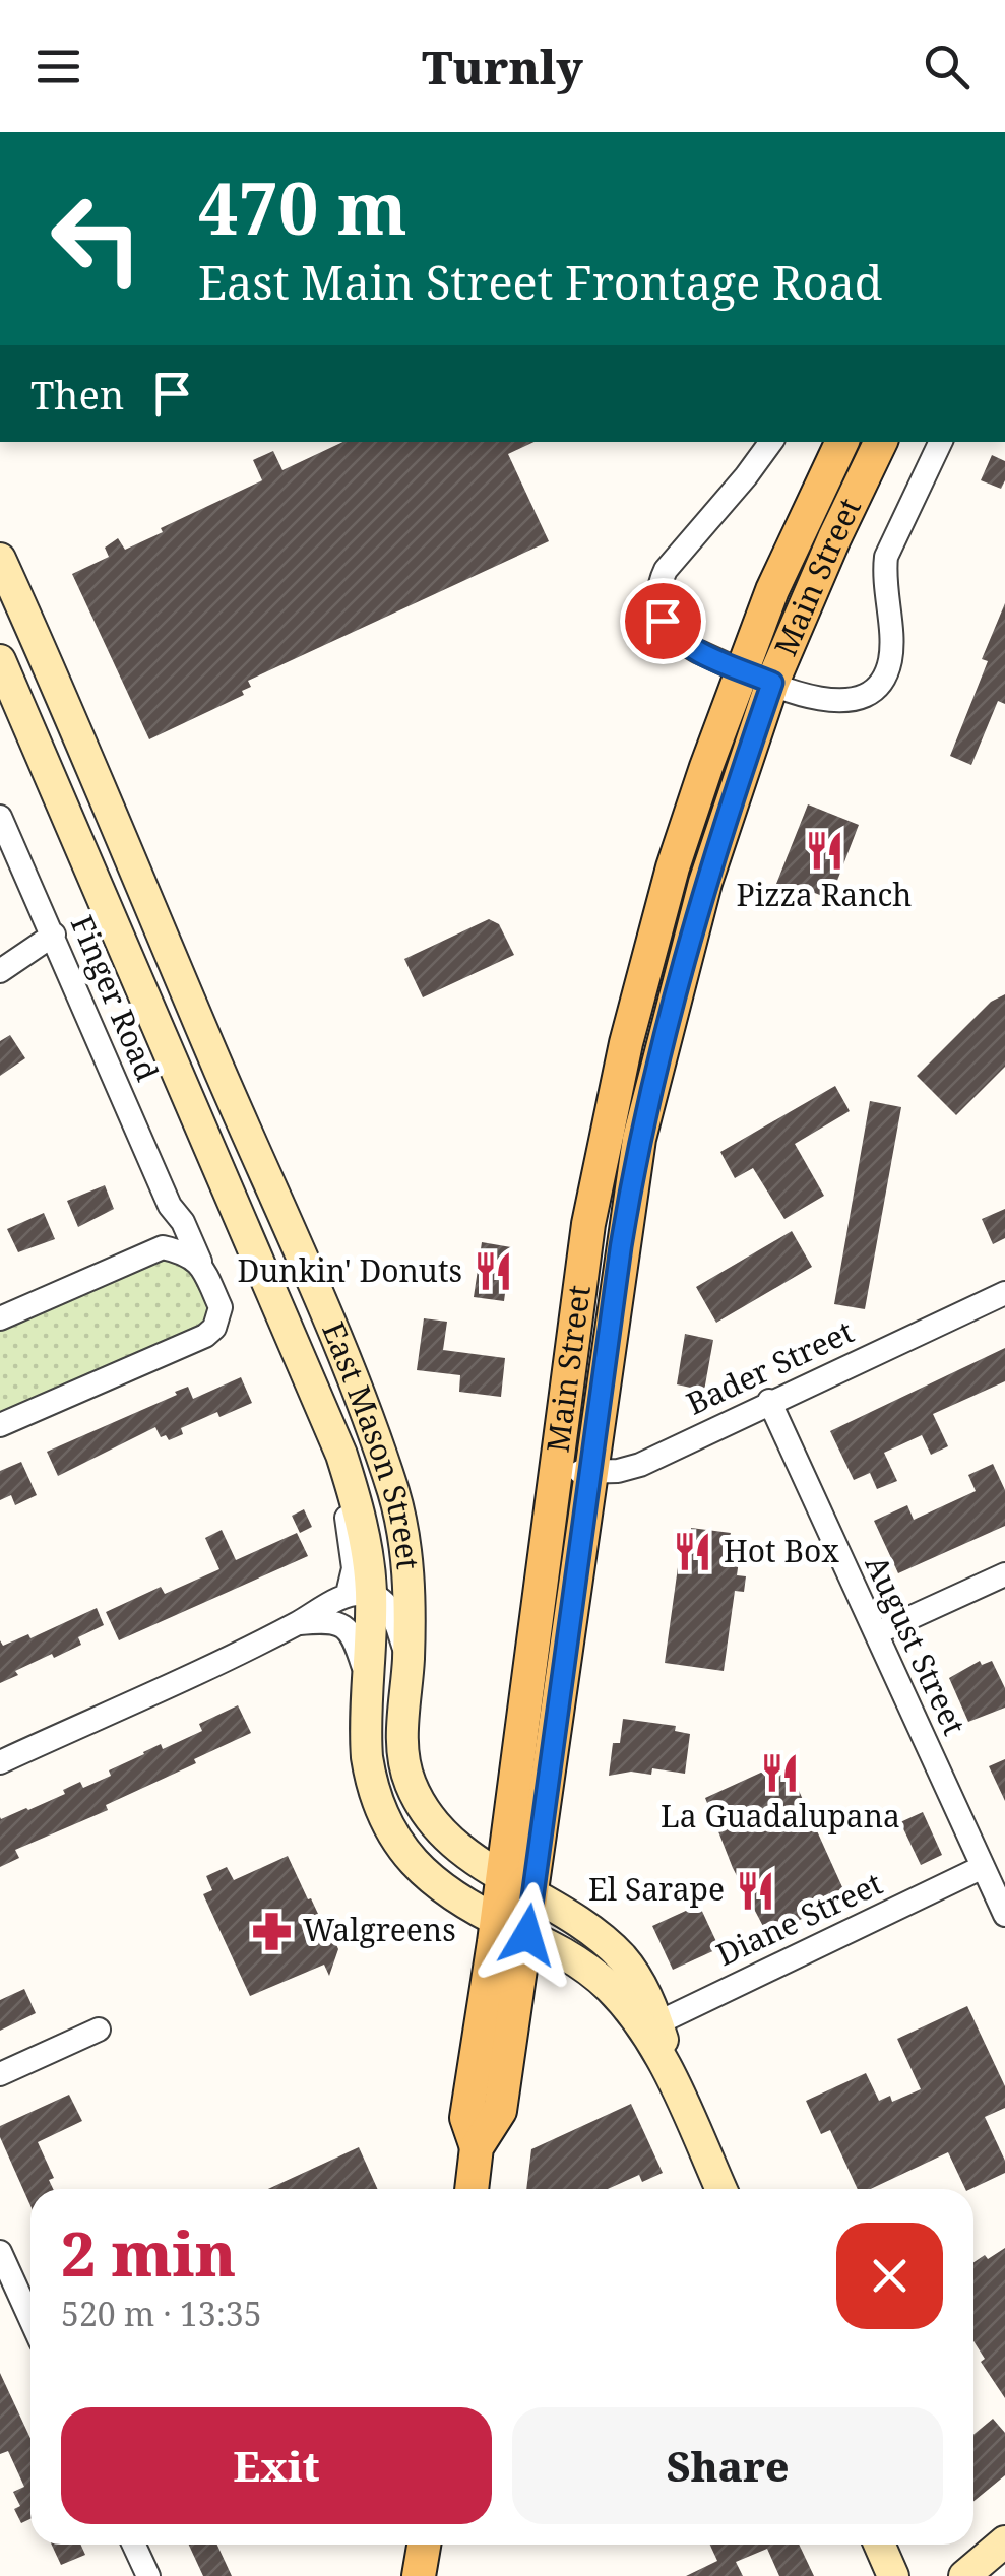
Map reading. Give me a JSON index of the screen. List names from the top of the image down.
{
  "streets": {
    "main road": ["Main Street", "East Mason Street"],
    "street": [
      "Finger Road",
      "Bader Street",
      "August Street",
      "Diane Street"
    ]
  },
  "crossings": [
    ["Main Street", "Bader Street"],
    ["Main Street", "East Mason Street"],
    ["Bader Street", "August Street"],
    ["East Mason Street", "Diane Street"],
    ["August Street", "Diane Street"]
  ],
  "places": {
    "restaurant": [
      "Pizza Ranch",
      "Dunkin' Donuts",
      "Hot Box",
      "La Guadalupana",
      "El Sarape"
    ],
    "pharmacy": ["Walgreens"]
  },
  "page": {
    "header": "Turnly",
    "turn": ["470 m", "East Main Street Frontage Road"],
    "then": "Then",
    "heading": ["2 min", "520 m · 13:35"],
    "buttons": ["Exit", "Share"]
  }
}
